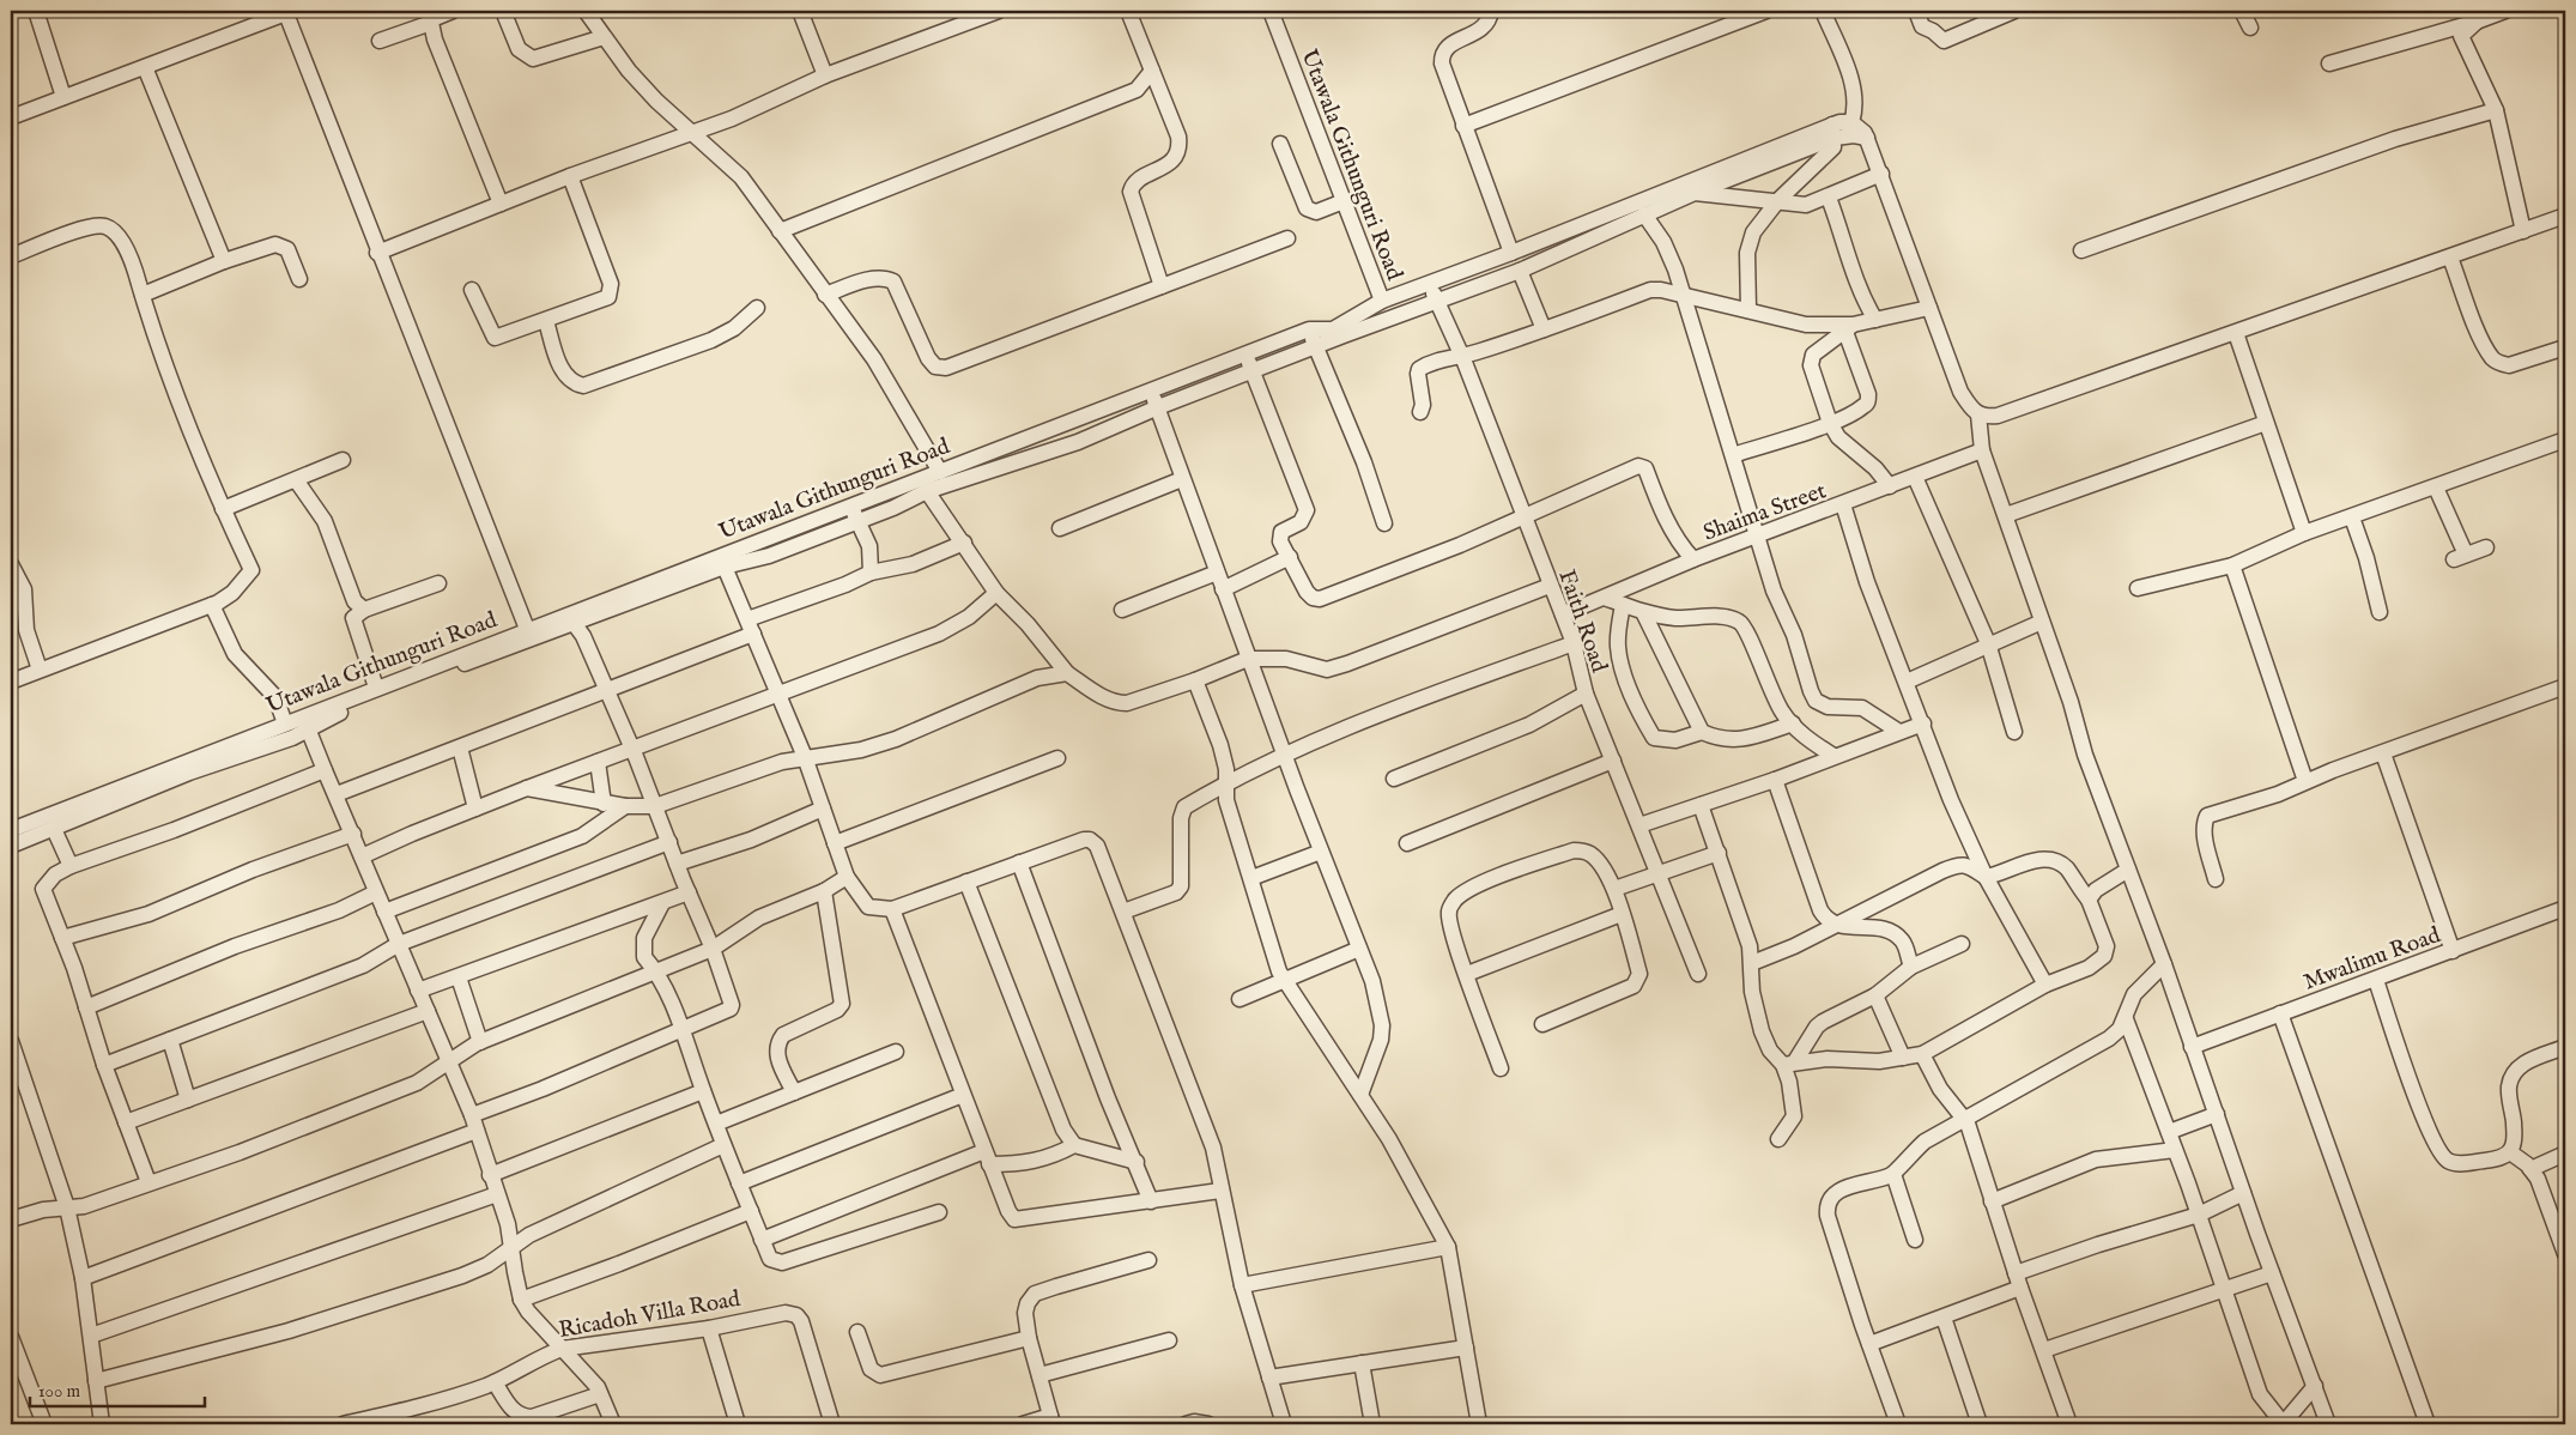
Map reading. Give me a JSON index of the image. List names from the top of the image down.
{
  "streets": {
    "street": [
      "Utawala Githunguri Road",
      "Shaima Street",
      "Faith Road",
      "Mwalimu Road",
      "Ricadoh Villa Road"
    ]
  },
  "crossings": [
    ["Shaima Street", "Faith Road"]
  ],
  "scale_bar": "100 m"
}
